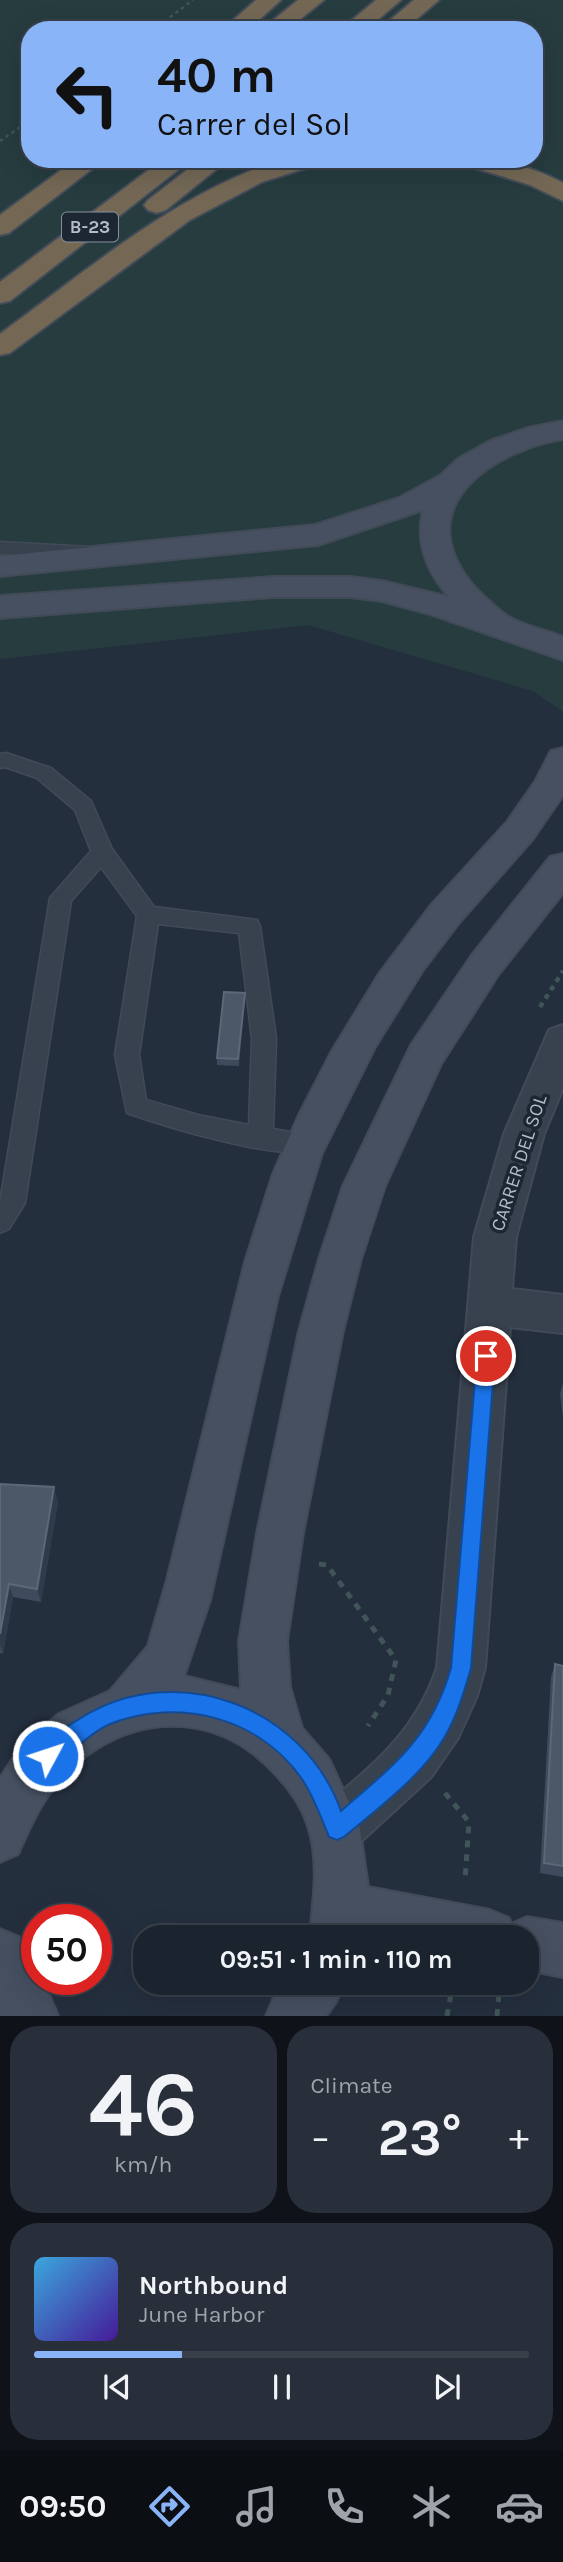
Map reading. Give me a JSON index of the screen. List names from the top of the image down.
{
  "streets": {
    "highway": ["B-23"],
    "street": ["CARRER DEL SOL"]
  },
  "page": {
    "turn": ["40 m", "Carrer del Sol"],
    "limit": "50",
    "trip": "09:51 · 1 min · 110 m",
    "tile": [
      ["46", "km/h"],
      "Climate"
    ],
    "heat": ["−", "23°", "+"],
    "song": ["Northbound", "June Harbor"],
    "tabs": "09:50"
  }
}
